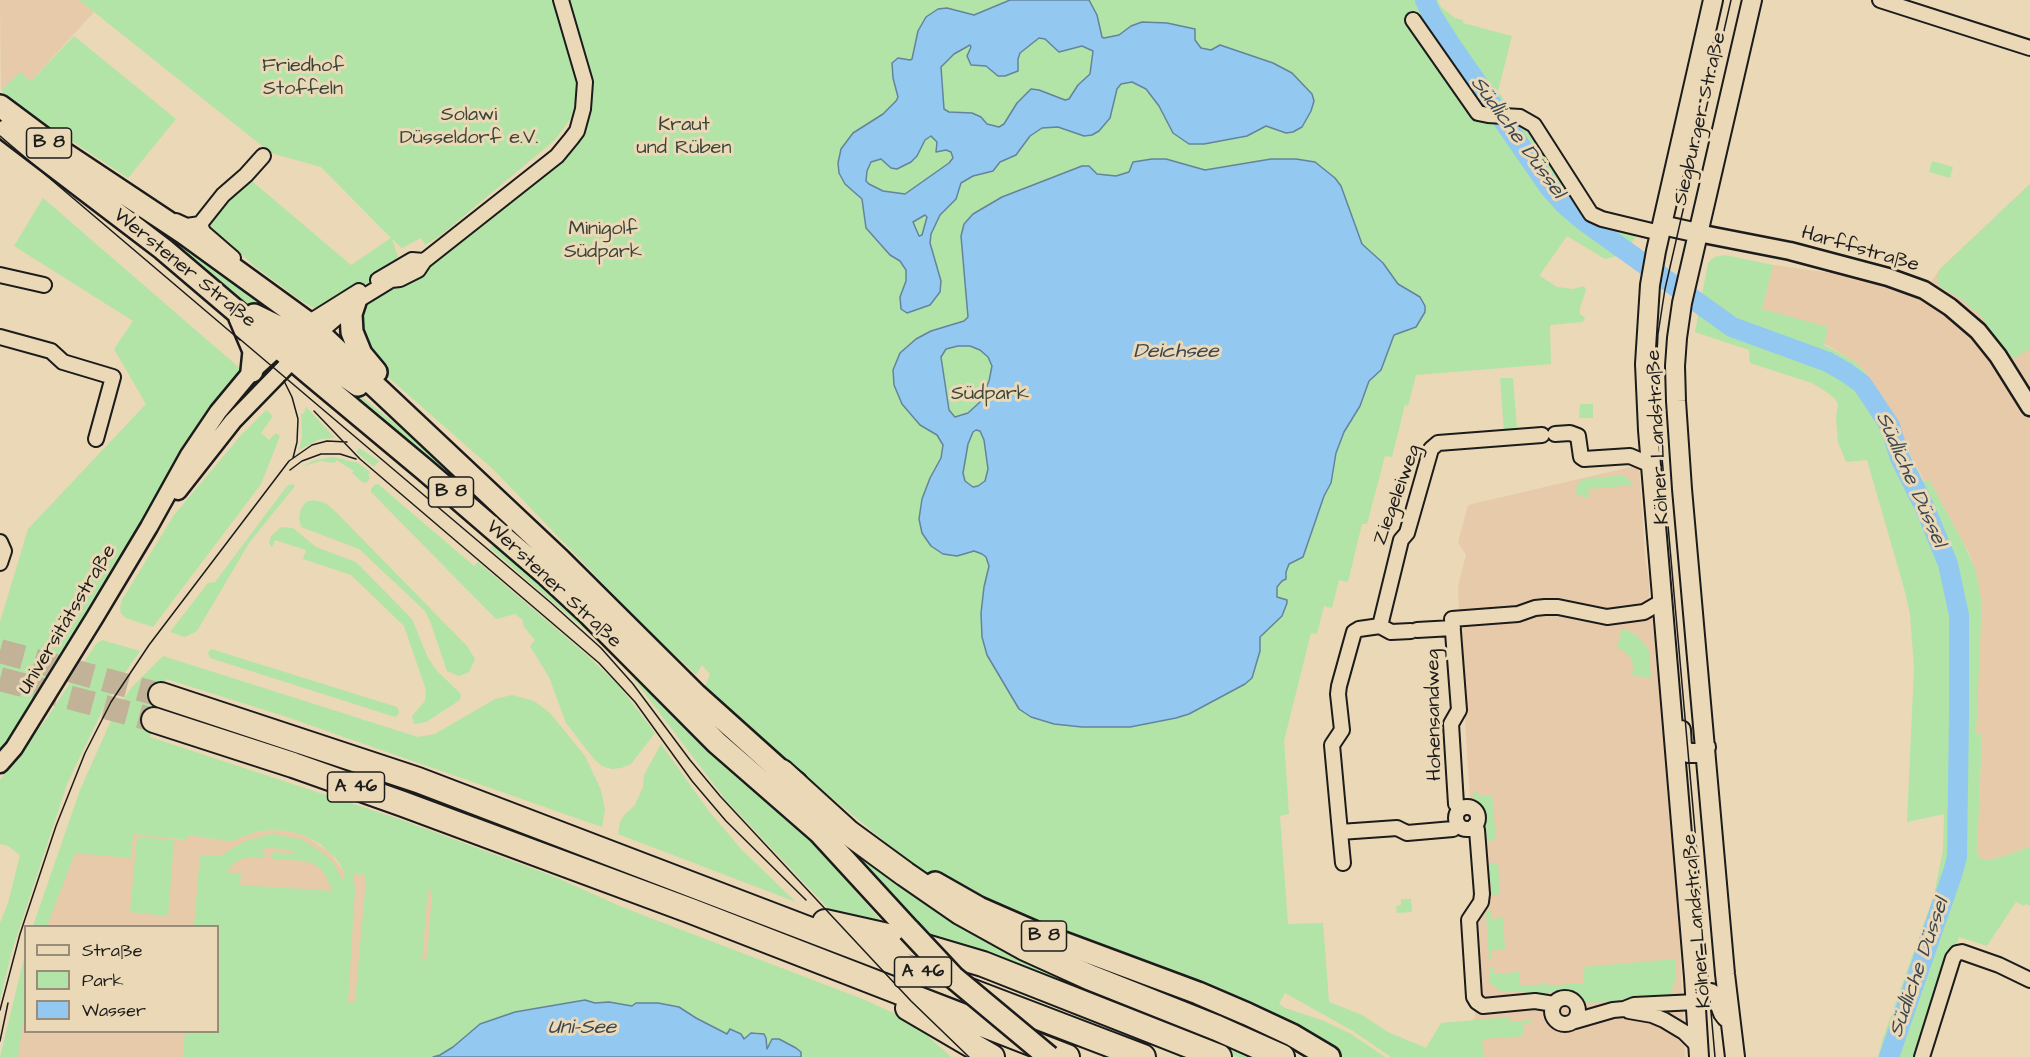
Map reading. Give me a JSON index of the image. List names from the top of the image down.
{
  "streets": {
    "highway": ["A 46"],
    "main road": [
      "Siegburger Straße",
      "B 8",
      "Werstener Straße",
      "Kölner Landstraße"
    ],
    "street": [
      "Harffstraße",
      "Ziegeleiweg",
      "Universitätsstraße",
      "Hohensandweg"
    ]
  },
  "crossings": [
    ["Siegburger Straße", "Harffstraße"],
    ["Siegburger Straße", "Kölner Landstraße"],
    ["B 8", "Werstener Straße"],
    ["Harffstraße", "Kölner Landstraße"],
    ["Werstener Straße", "Universitätsstraße"],
    ["Kölner Landstraße", "Ziegeleiweg"]
  ],
  "water": ["Südliche Düssel", "Deichsee", "Uni-See"],
  "parks": [
    "Friedhof Stoffeln",
    "Solawi Düsseldorf e.V.",
    "Kraut und Rüben",
    "Minigolf Südpark",
    "Südpark"
  ],
  "legend": ["Straße", "Park", "Wasser"]
}
